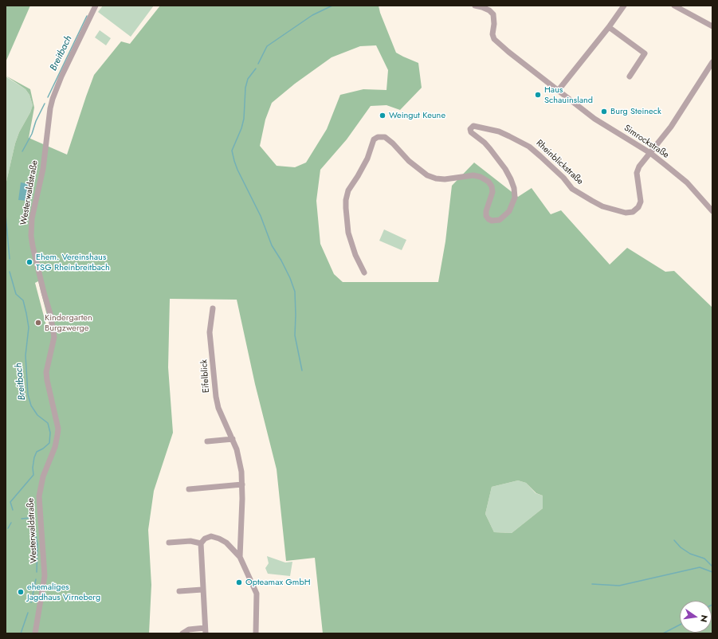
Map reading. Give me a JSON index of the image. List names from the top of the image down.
{
  "streets": {
    "street": [
      "Simrockstraße",
      "Rheinblickstraße",
      "Westerwaldstraße",
      "Eifelblick"
    ]
  },
  "crossings": [
    ["Simrockstraße", "Rheinblickstraße"]
  ],
  "water": ["Breitbach"],
  "places": [
    "Haus Schauinsland",
    "Burg Steineck",
    "Weingut Keune",
    "Ehem. Vereinshaus TSG Rheinbreitbach",
    "Kindergarten Burgzwerge",
    "Opteamax GmbH",
    "ehemaliges Jagdhaus Virneberg"
  ],
  "north": "right"
}
